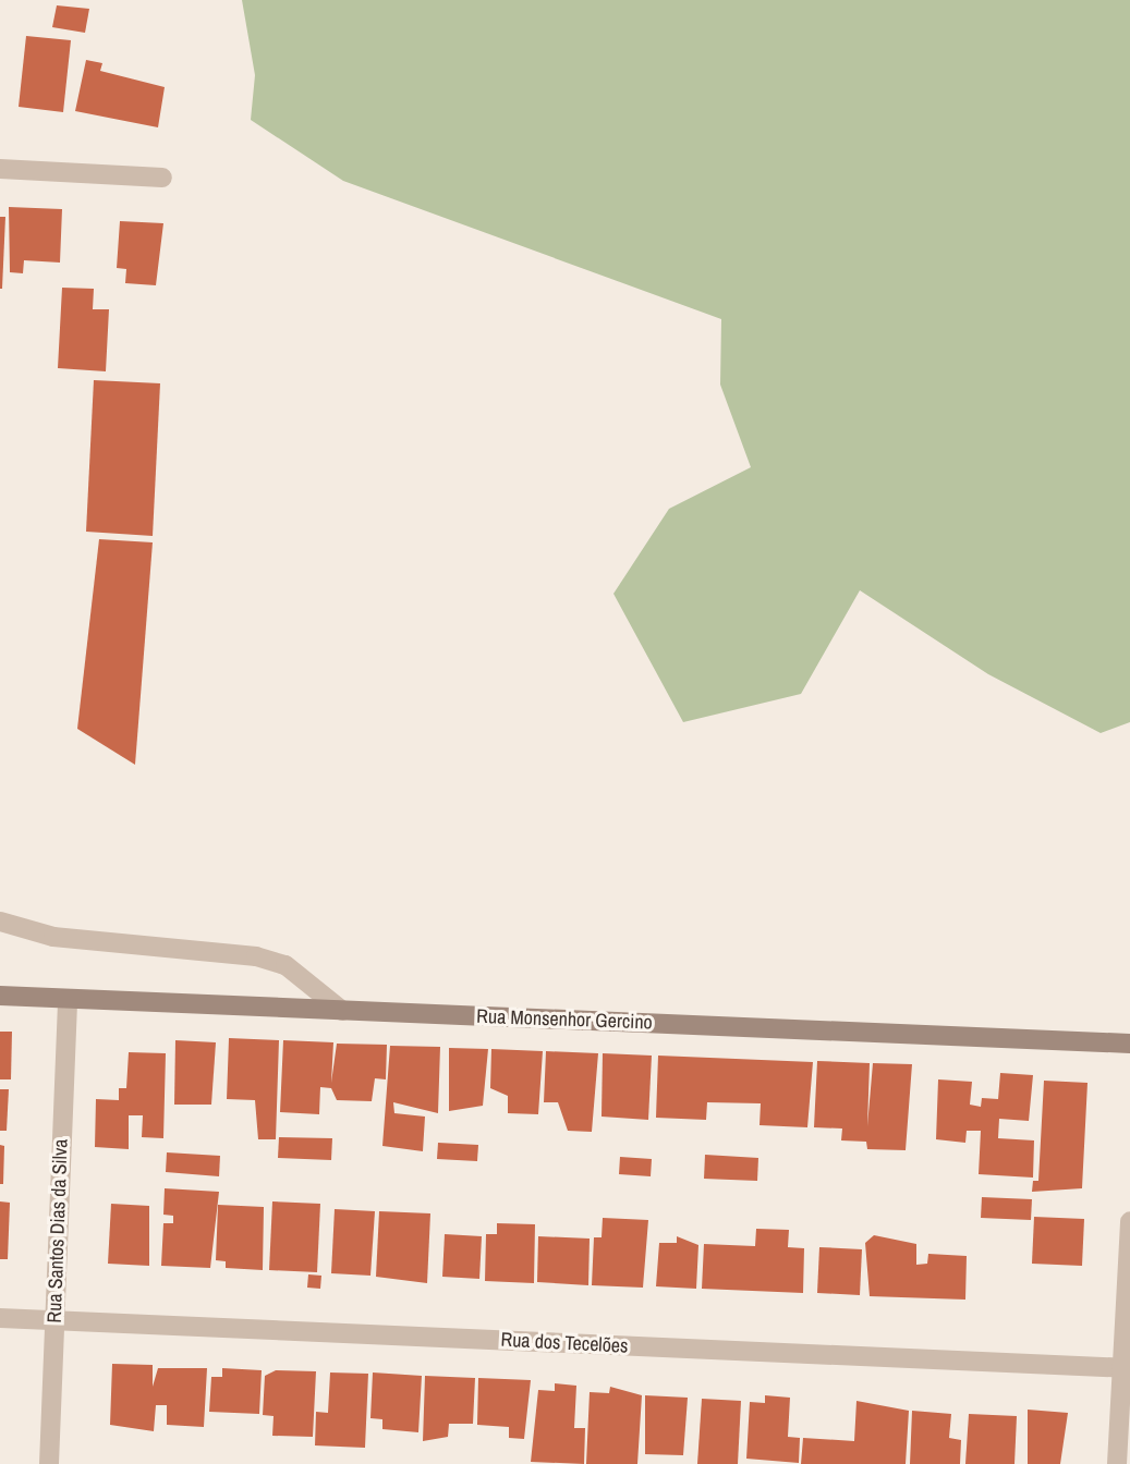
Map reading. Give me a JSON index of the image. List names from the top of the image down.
{
  "streets": {
    "main road": ["Rua Monsenhor Gercino"],
    "street": ["Rua Santos Dias da Silva", "Rua dos Tecelões"]
  },
  "crossings": [
    ["Rua Monsenhor Gercino", "Rua Santos Dias da Silva"],
    ["Rua Santos Dias da Silva", "Rua dos Tecelões"]
  ]
}
